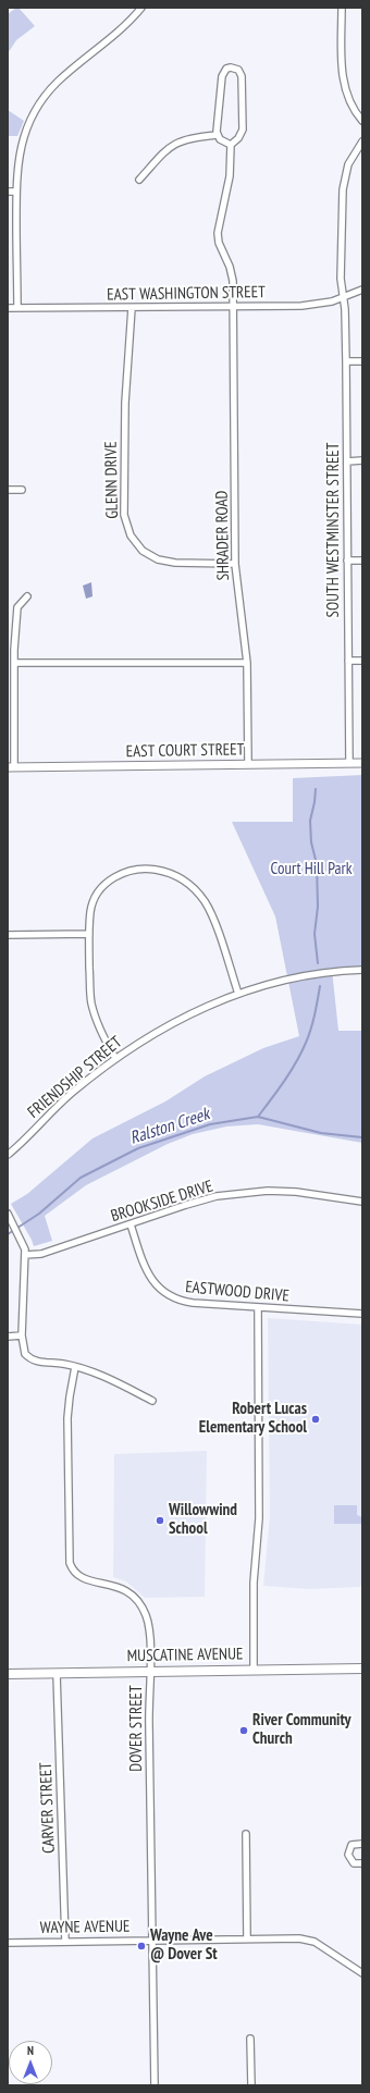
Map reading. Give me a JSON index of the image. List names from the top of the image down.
{
  "streets": {
    "main road": ["MUSCATINE AVENUE"],
    "street": [
      "EAST WASHINGTON STREET",
      "GLENN DRIVE",
      "SOUTH WESTMINSTER STREET",
      "SHRADER ROAD",
      "EAST COURT STREET",
      "FRIENDSHIP STREET",
      "BROOKSIDE DRIVE",
      "EASTWOOD DRIVE",
      "DOVER STREET",
      "CARVER STREET",
      "WAYNE AVENUE"
    ]
  },
  "crossings": [
    ["EAST WASHINGTON STREET", "GLENN DRIVE"],
    ["EAST WASHINGTON STREET", "SOUTH WESTMINSTER STREET"],
    ["EAST WASHINGTON STREET", "SHRADER ROAD"],
    ["GLENN DRIVE", "SHRADER ROAD"],
    ["SOUTH WESTMINSTER STREET", "EAST COURT STREET"],
    ["SHRADER ROAD", "EAST COURT STREET"],
    ["BROOKSIDE DRIVE", "EASTWOOD DRIVE"],
    ["MUSCATINE AVENUE", "DOVER STREET"],
    ["MUSCATINE AVENUE", "CARVER STREET"],
    ["DOVER STREET", "WAYNE AVENUE"],
    ["CARVER STREET", "WAYNE AVENUE"]
  ],
  "water": ["Ralston Creek"],
  "parks": ["Court Hill Park"],
  "places": [
    "Robert Lucas Elementary School",
    "Willowwind School",
    "River Community Church",
    "Wayne Ave @ Dover St"
  ],
  "north": "top"
}
